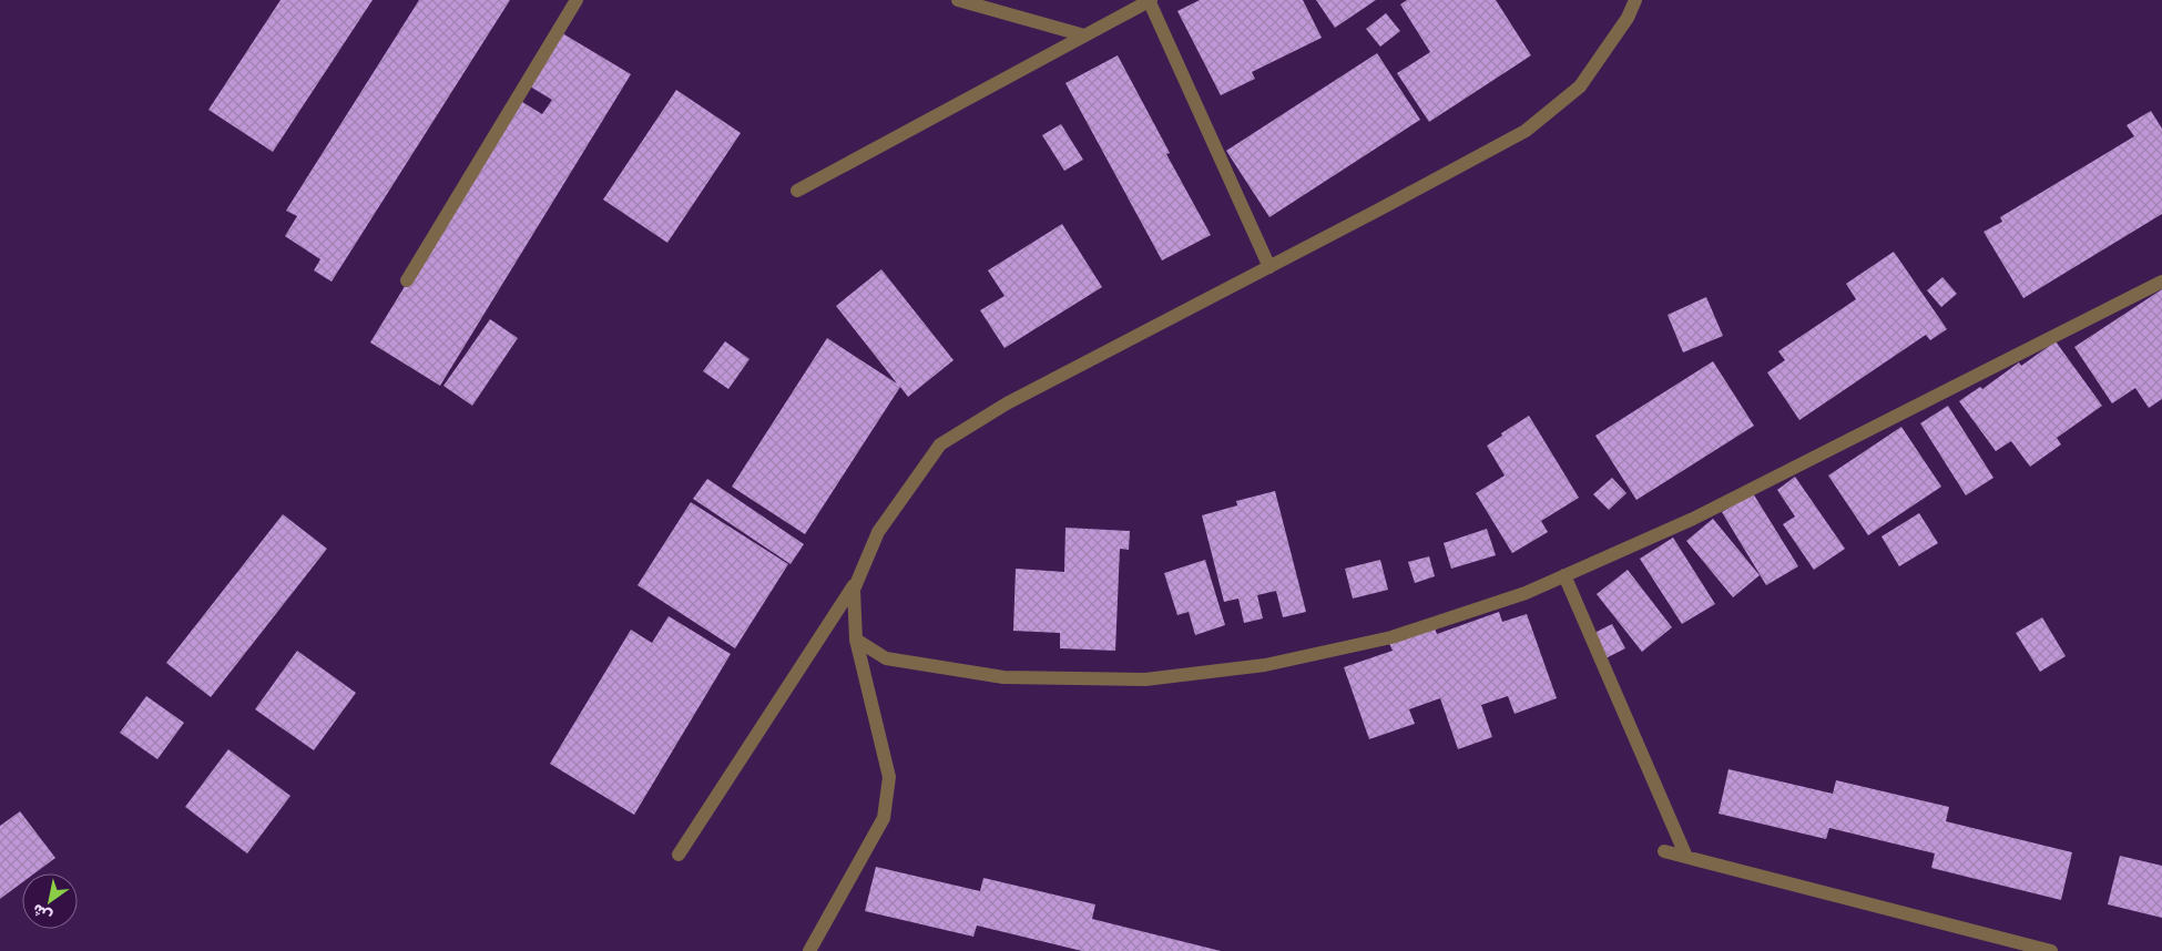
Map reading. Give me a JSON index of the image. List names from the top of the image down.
{
  "north": "bottom left"
}
